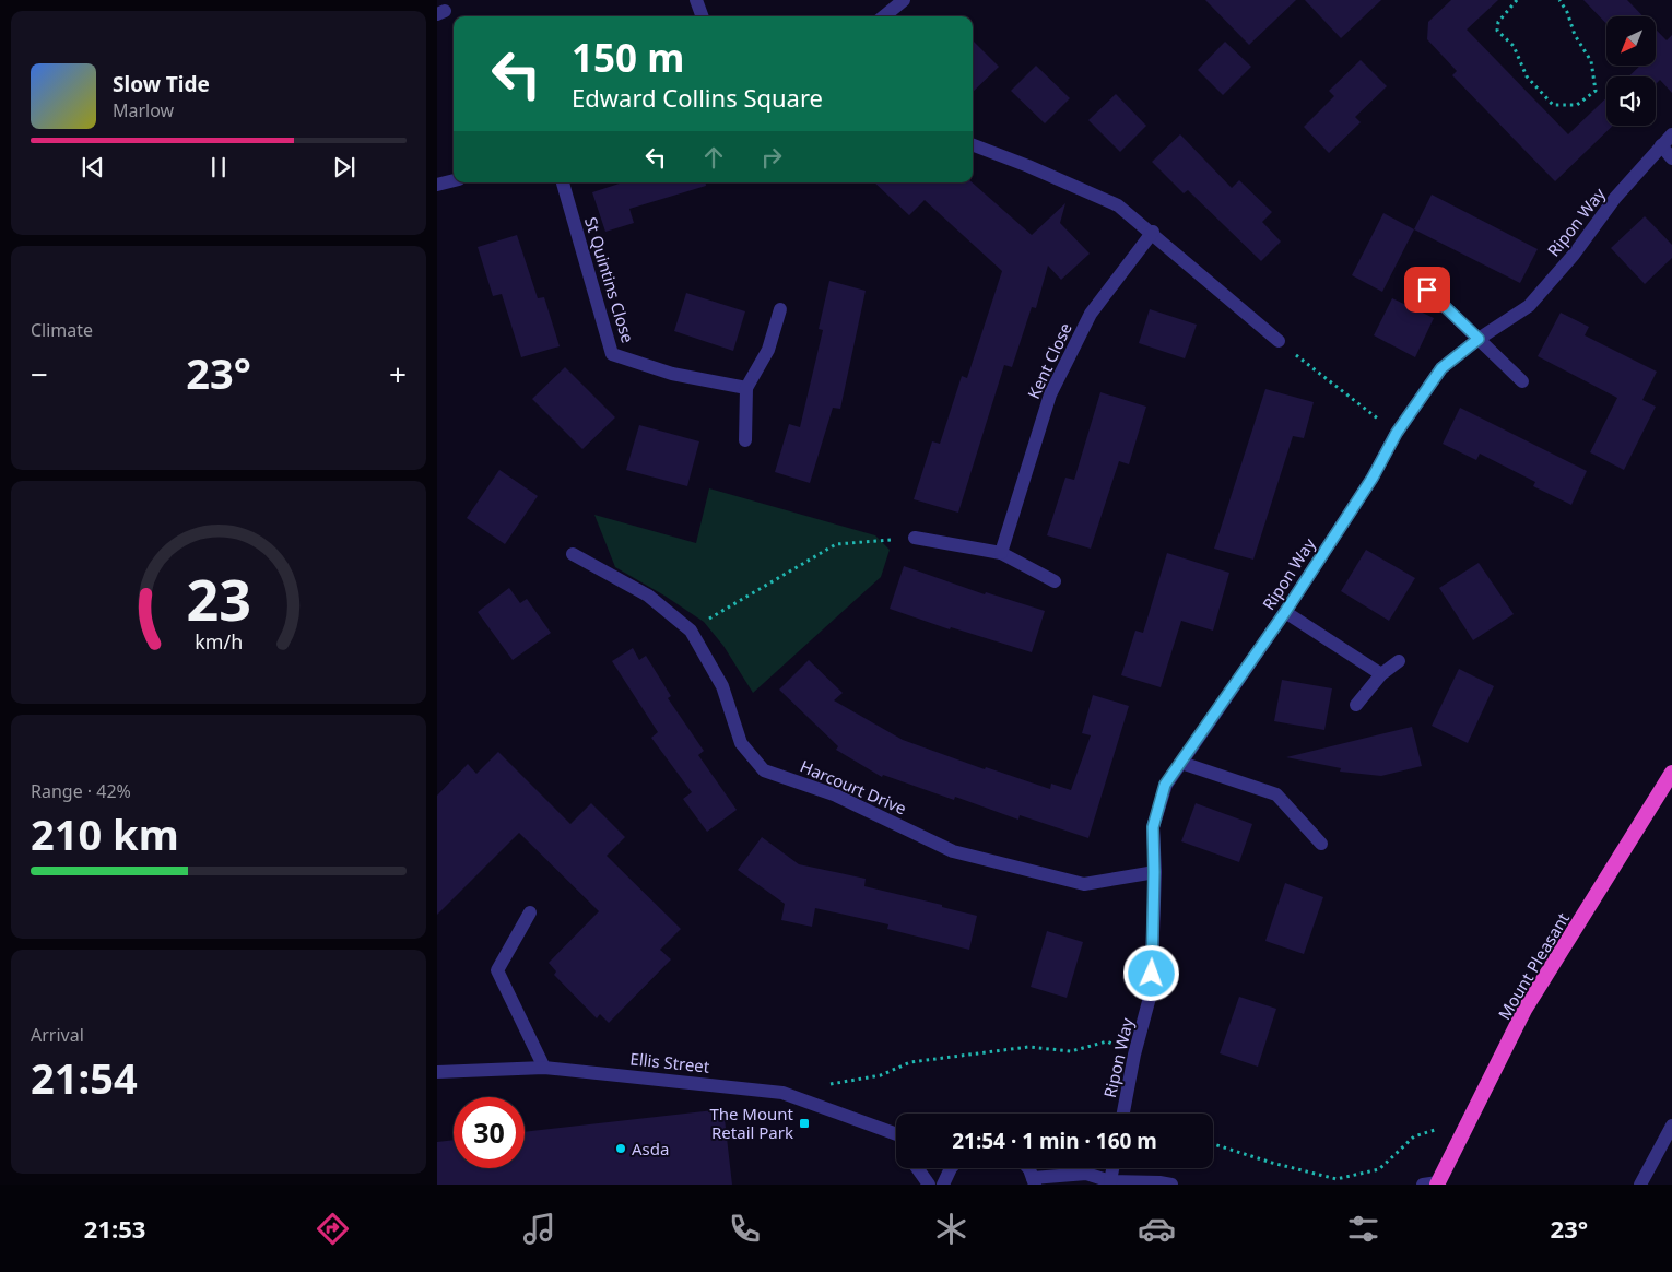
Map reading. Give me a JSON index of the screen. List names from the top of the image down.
{
  "streets": {
    "highway": ["Mount Pleasant"],
    "street": [
      "Ripon Way",
      "St Quintins Close",
      "Kent Close",
      "Harcourt Drive",
      "Ellis Street"
    ]
  },
  "crossings": [
    ["Ripon Way", "Harcourt Drive"]
  ],
  "places": {
    "transit": ["The Mount Retail Park"],
    "other": ["Asda"]
  },
  "north": "bottom left",
  "page": {
    "turn": ["150 m", "Edward Collins Square"],
    "song": ["Slow Tide", "Marlow"],
    "tile": [
      "Climate",
      ["Range · 42%", "210 km"],
      ["Arrival", "21:54"]
    ],
    "heat": ["−", "23°", "+"],
    "limit": "30",
    "trip": "21:54 · 1 min · 160 m",
    "tabs": ["21:53", "23°"],
    "gauge": ["23", "km/h"]
  }
}
